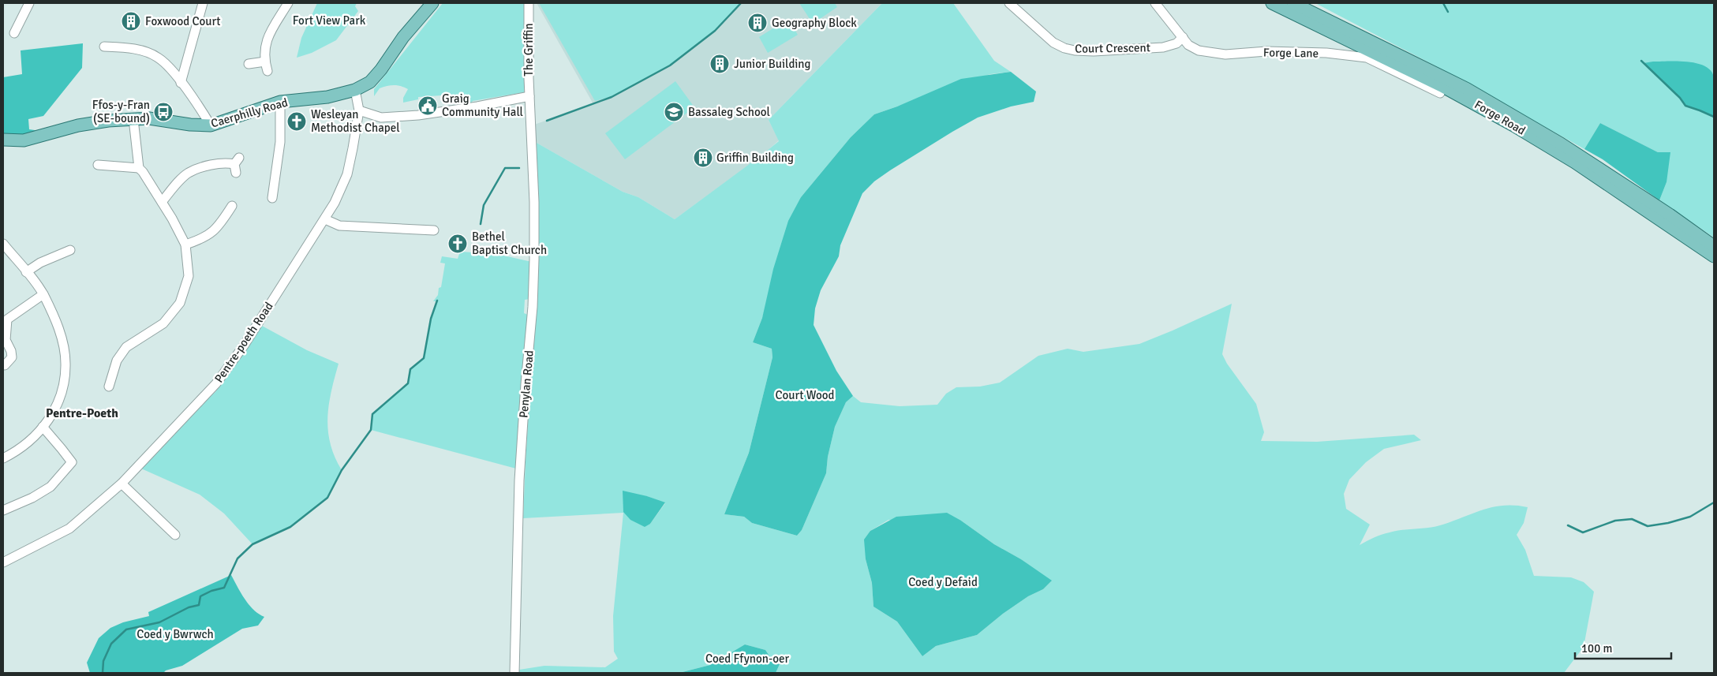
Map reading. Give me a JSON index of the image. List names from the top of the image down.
{
  "streets": {
    "main road": ["Caerphilly Road", "Forge Road"],
    "street": [
      "Court Crescent",
      "The Griffin",
      "Forge Lane",
      "Pentre-poeth Road",
      "Penylan Road"
    ]
  },
  "crossings": [
    ["Court Crescent", "Forge Lane"],
    ["The Griffin", "Penylan Road"],
    ["Caerphilly Road", "Pentre-poeth Road"]
  ],
  "districts": ["Pentre-Poeth"],
  "parks": [
    "Fort View Park",
    "Court Wood",
    "Coed y Defaid",
    "Coed y Bwrwch",
    "Coed Ffynon-oer"
  ],
  "places": {
    "building": [
      "Foxwood Court",
      "Geography Block",
      "Junior Building",
      "Griffin Building"
    ],
    "public building": ["Graig Community Hall"],
    "bus stop": ["Ffos-y-Fran (SE-bound)"],
    "school or university": ["Bassaleg School"],
    "church": ["Wesleyan Methodist Chapel", "Bethel Baptist Church"]
  },
  "scale_bar": "100 m"
}
